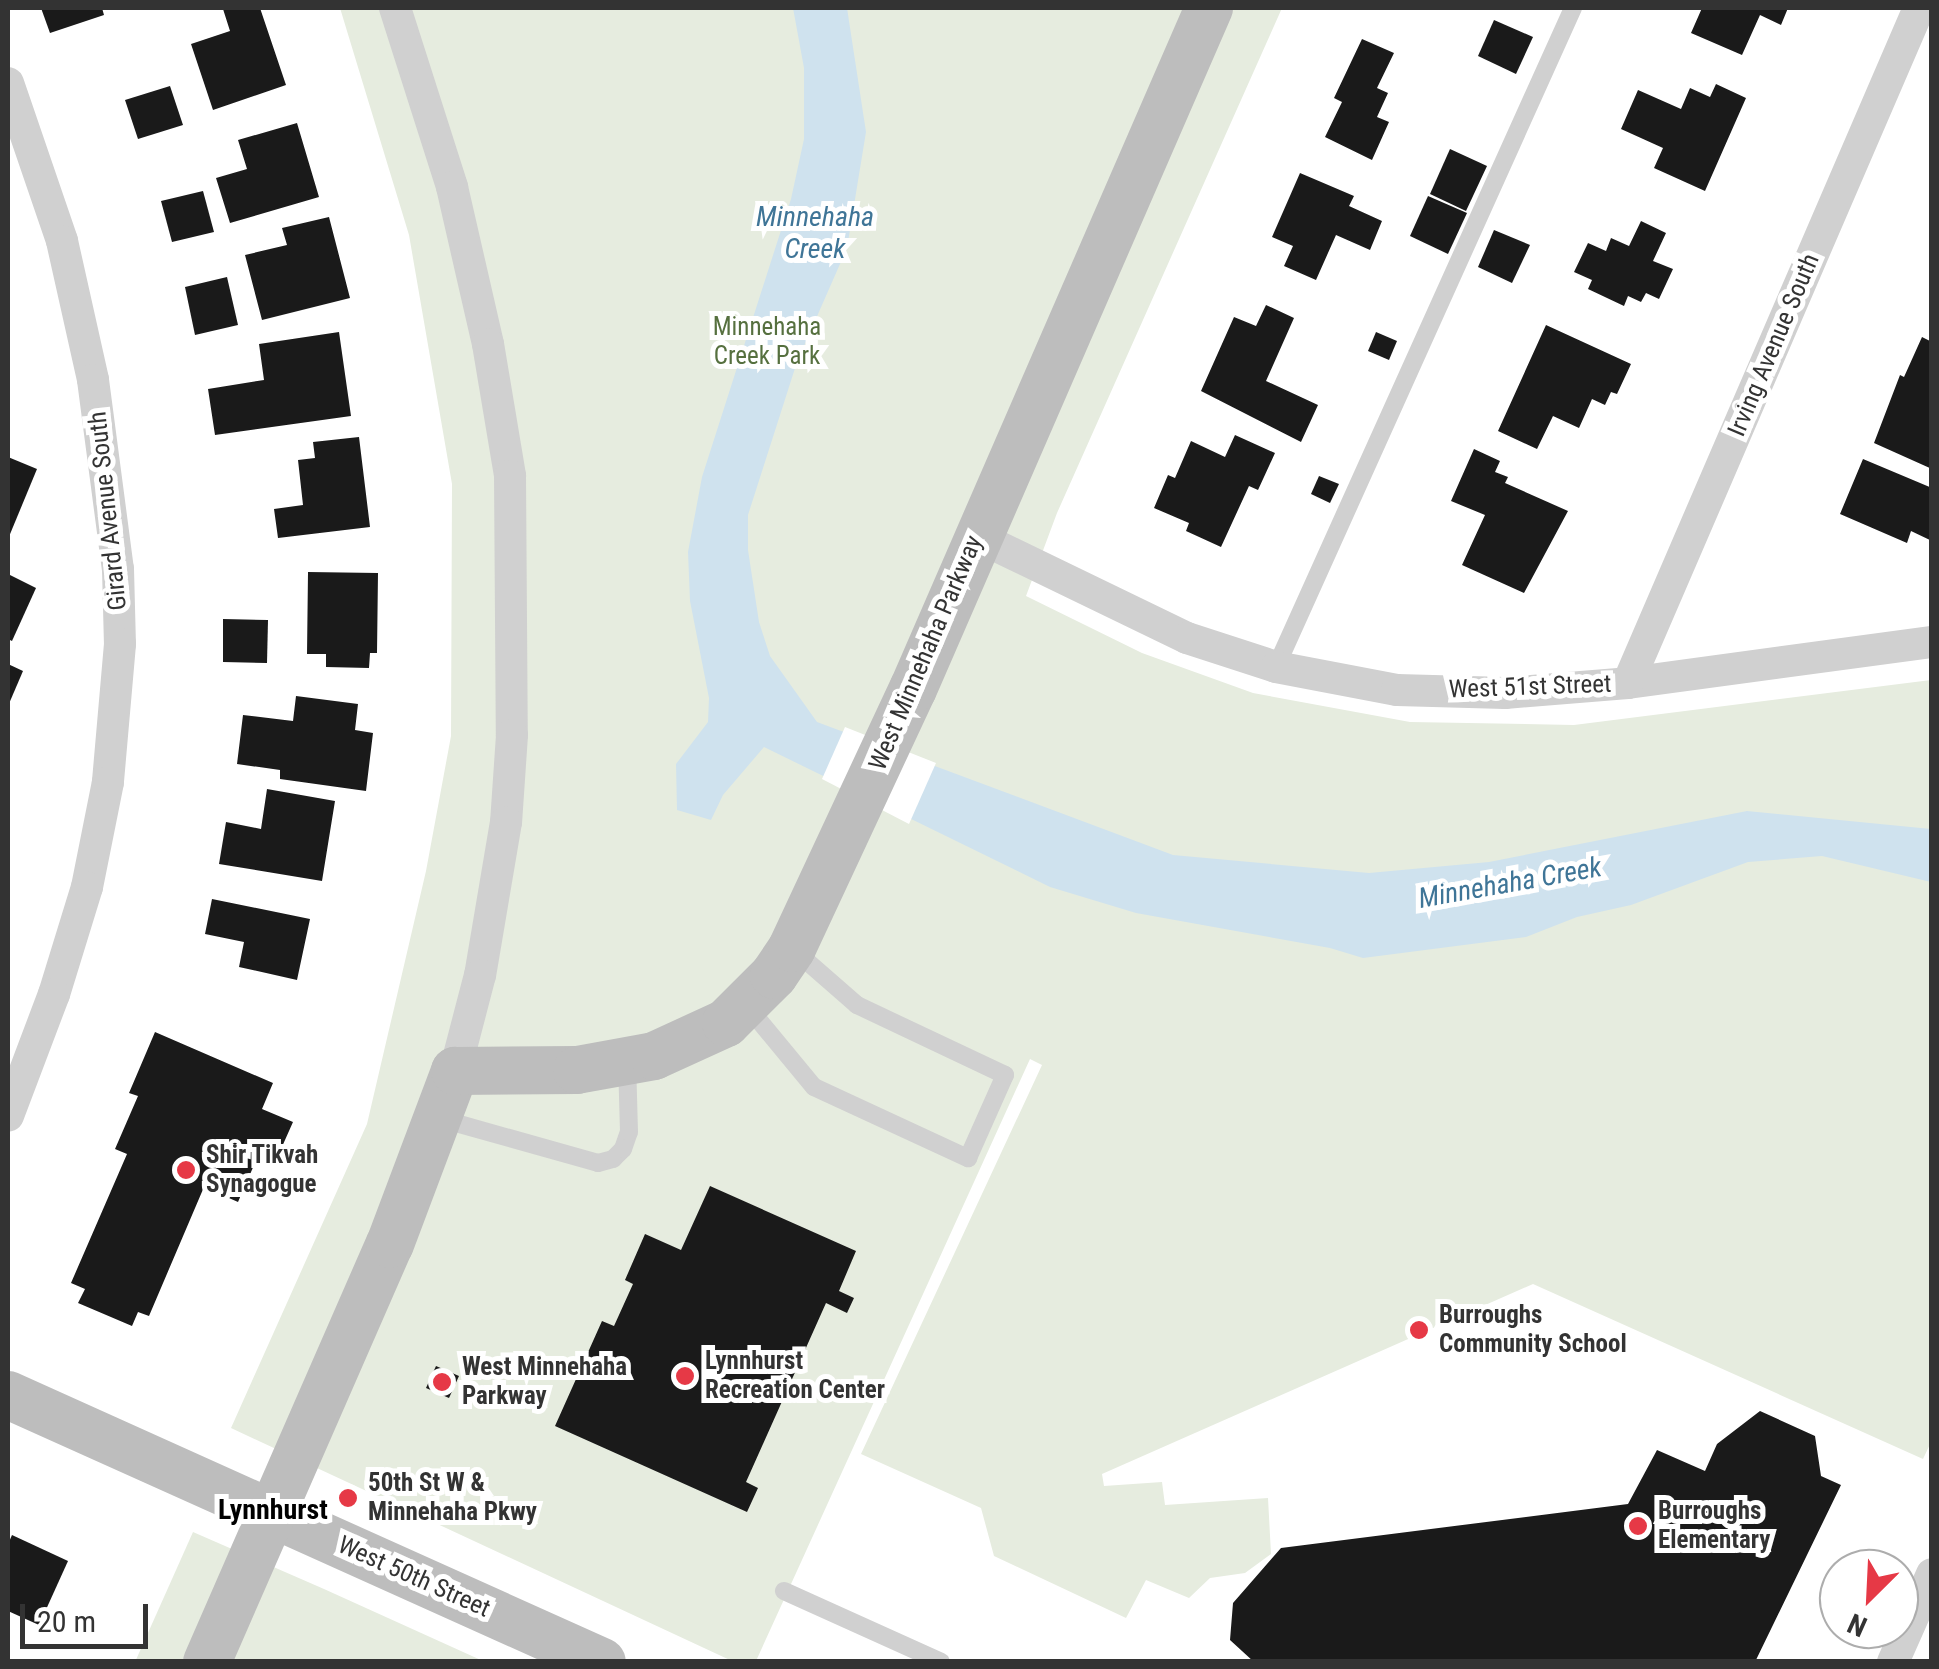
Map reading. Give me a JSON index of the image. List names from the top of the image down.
{
  "streets": {
    "street": [
      "Irving Avenue South",
      "Girard Avenue South",
      "West Minnehaha Parkway",
      "West 51st Street",
      "West 50th Street"
    ]
  },
  "crossings": [
    ["Irving Avenue South", "West 51st Street"],
    ["West Minnehaha Parkway", "West 51st Street"]
  ],
  "districts": ["Lynnhurst"],
  "water": ["Minnehaha Creek"],
  "parks": ["Minnehaha Creek Park"],
  "places": [
    "Shir Tikvah Synagogue",
    "Burroughs Community School",
    "Lynnhurst Recreation Center",
    "West Minnehaha Parkway",
    "50th St W & Minnehaha Pkwy",
    "Burroughs Elementary"
  ],
  "scale_bar": "20 m",
  "north": "bottom left"
}
